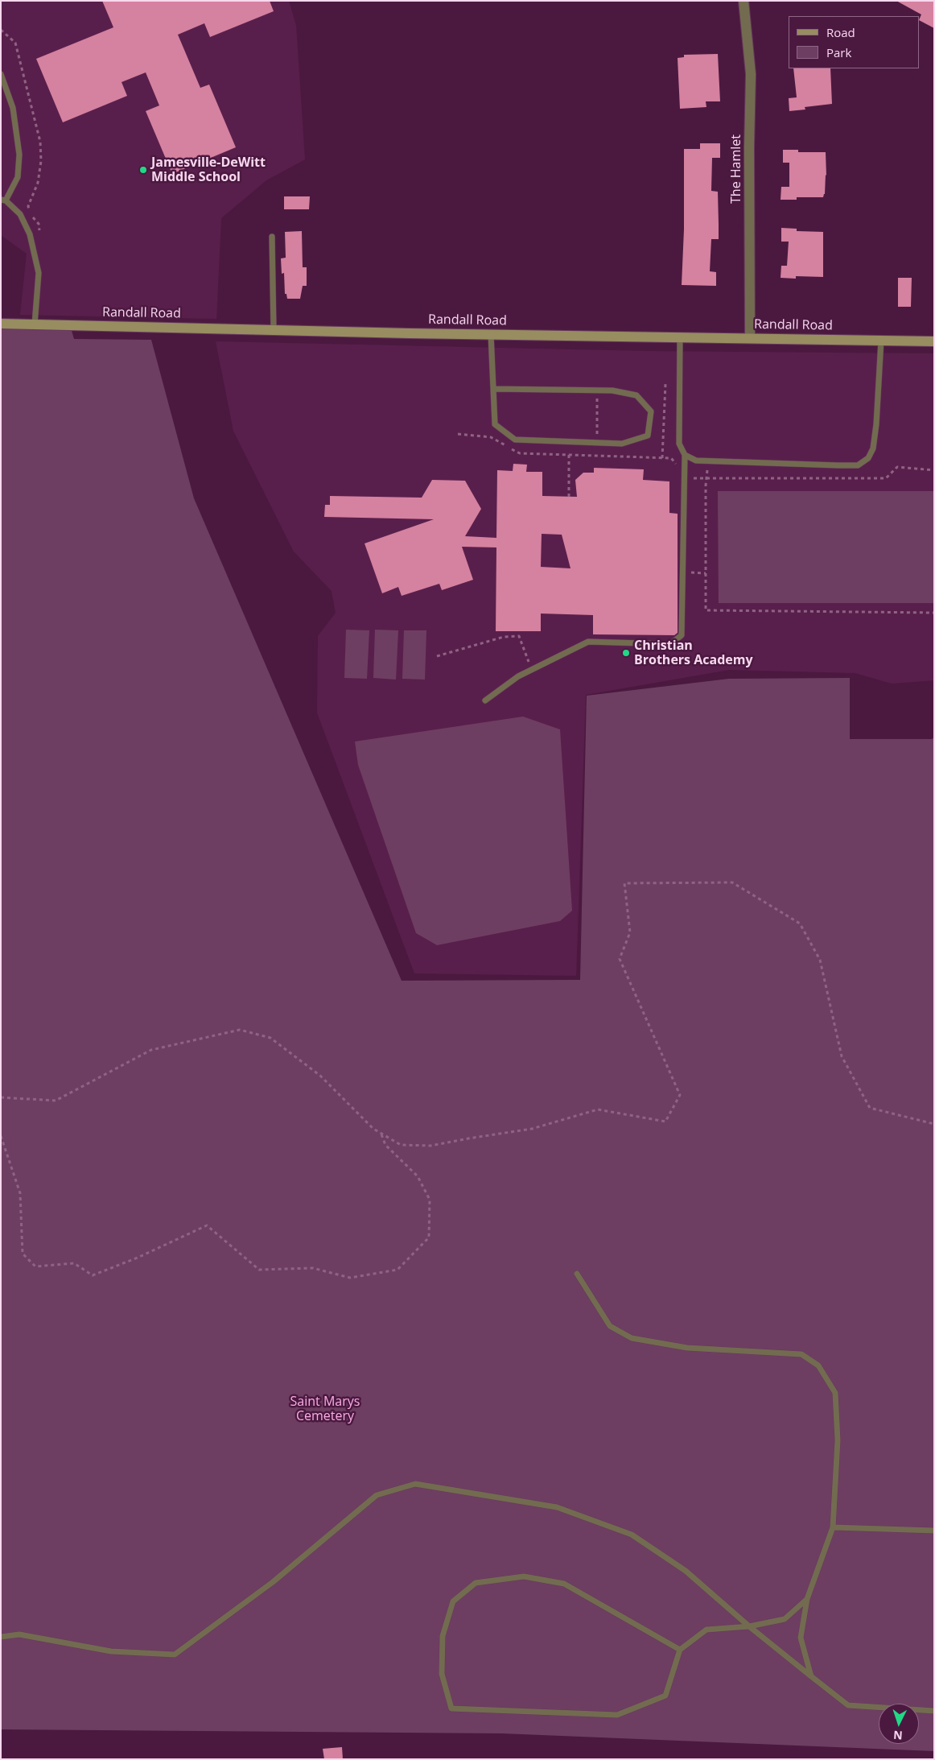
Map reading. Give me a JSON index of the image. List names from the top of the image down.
{
  "streets": {
    "street": ["The Hamlet", "Randall Road"]
  },
  "crossings": [
    ["The Hamlet", "Randall Road"]
  ],
  "parks": ["Saint Marys Cemetery"],
  "places": ["Jamesville-DeWitt Middle School", "Christian Brothers Academy"],
  "legend": ["Road", "Park"],
  "north": "bottom"
}
